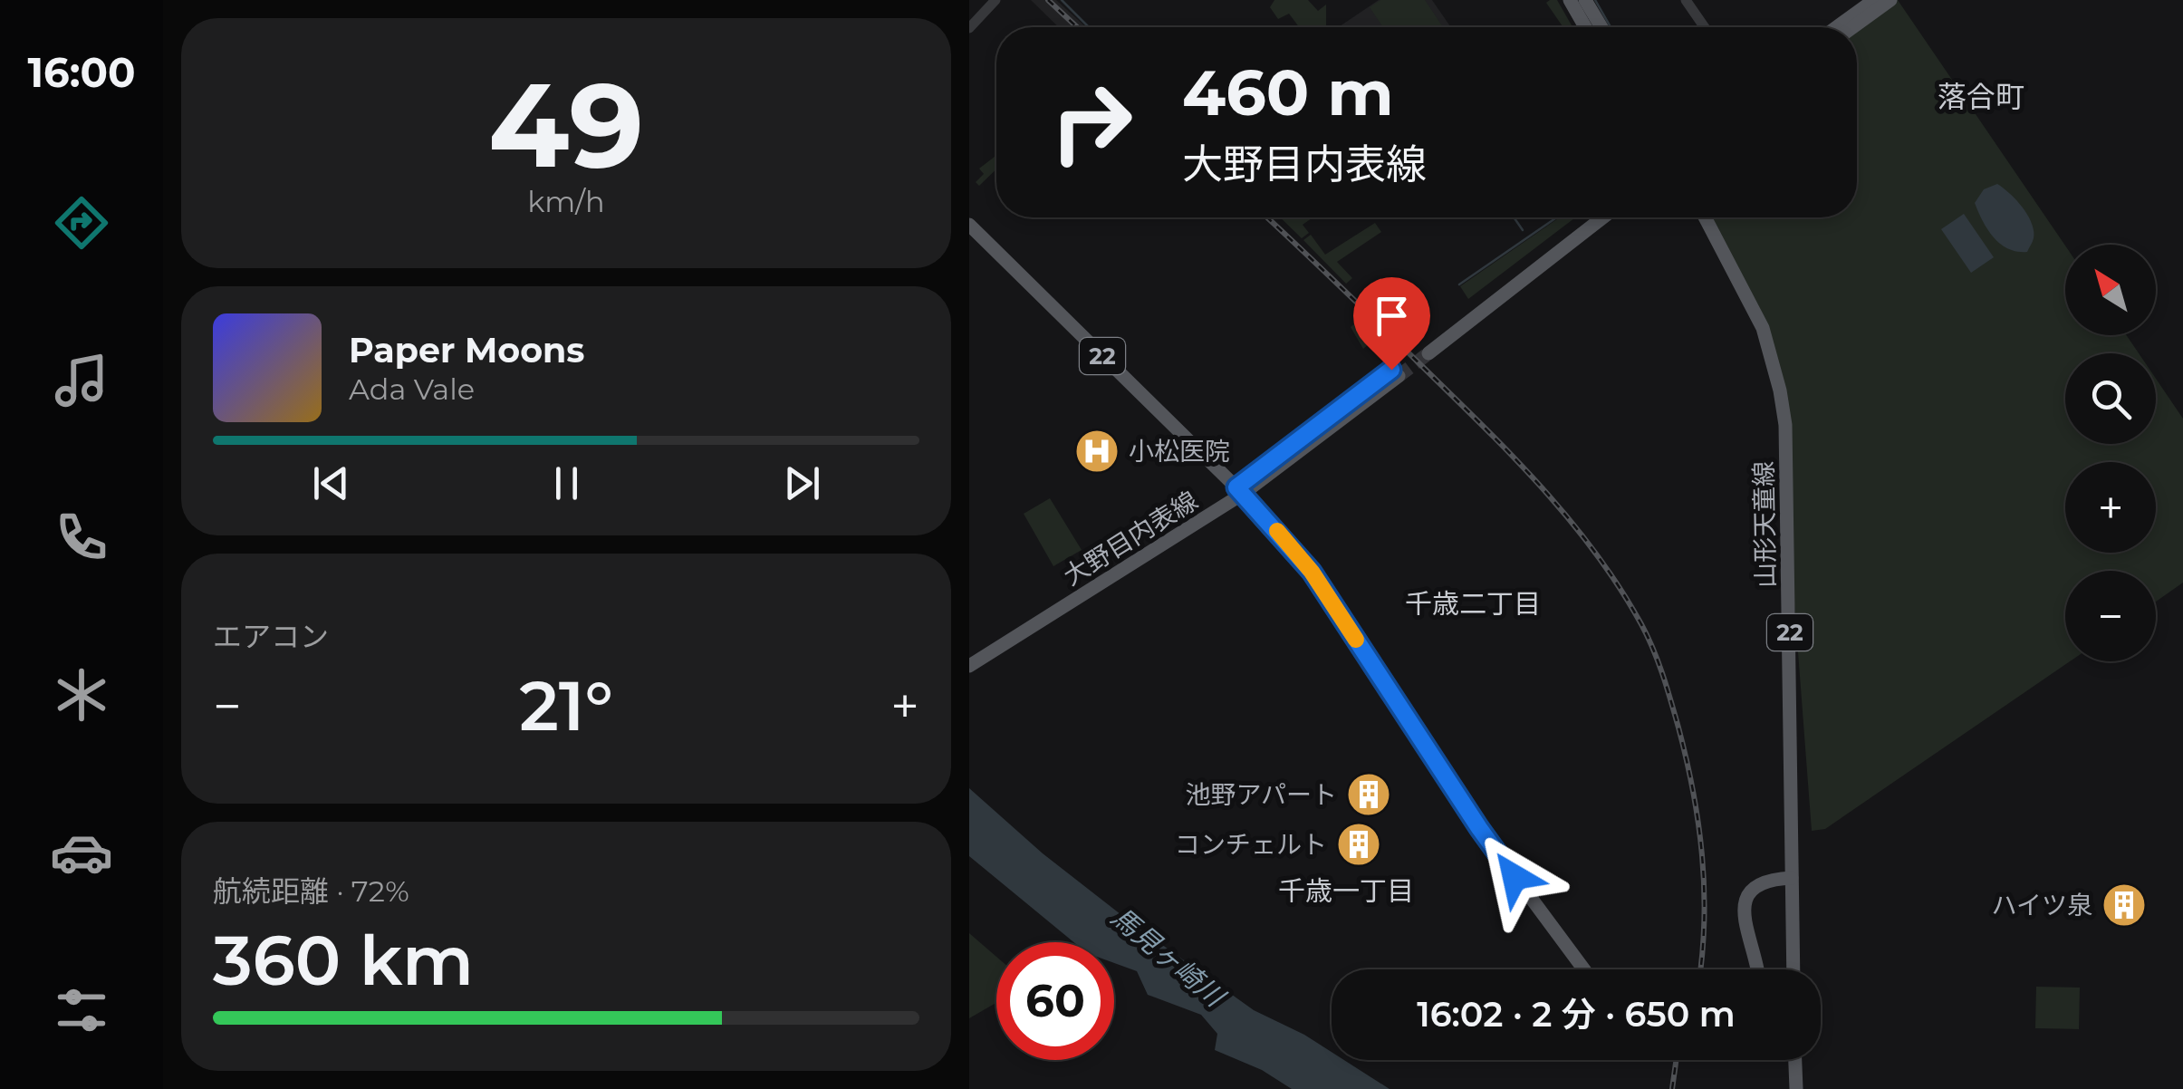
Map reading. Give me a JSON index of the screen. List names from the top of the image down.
{
  "streets": {
    "main road": ["22", "山形天童線", "大野目内表線"]
  },
  "crossings": [
    ["22", "大野目内表線"]
  ],
  "districts": ["落合町", "千歳二丁目", "千歳一丁目"],
  "water": ["馬見ヶ崎川"],
  "places": {
    "hospital": ["小松医院"],
    "building": ["池野アパート", "コンチェルト", "ハイツ泉"]
  },
  "north": "top left",
  "page": {
    "tabs": "16:00",
    "tile": [
      ["49", "km/h"],
      "エアコン",
      ["航続距離 · 72%", "360 km"]
    ],
    "turn": ["460 m", "大野目内表線"],
    "map_buttons": ["+", "−"],
    "song": ["Paper Moons", "Ada Vale"],
    "heat": ["−", "21°", "+"],
    "limit": "60",
    "trip": "16:02 · 2 分 · 650 m"
  }
}
